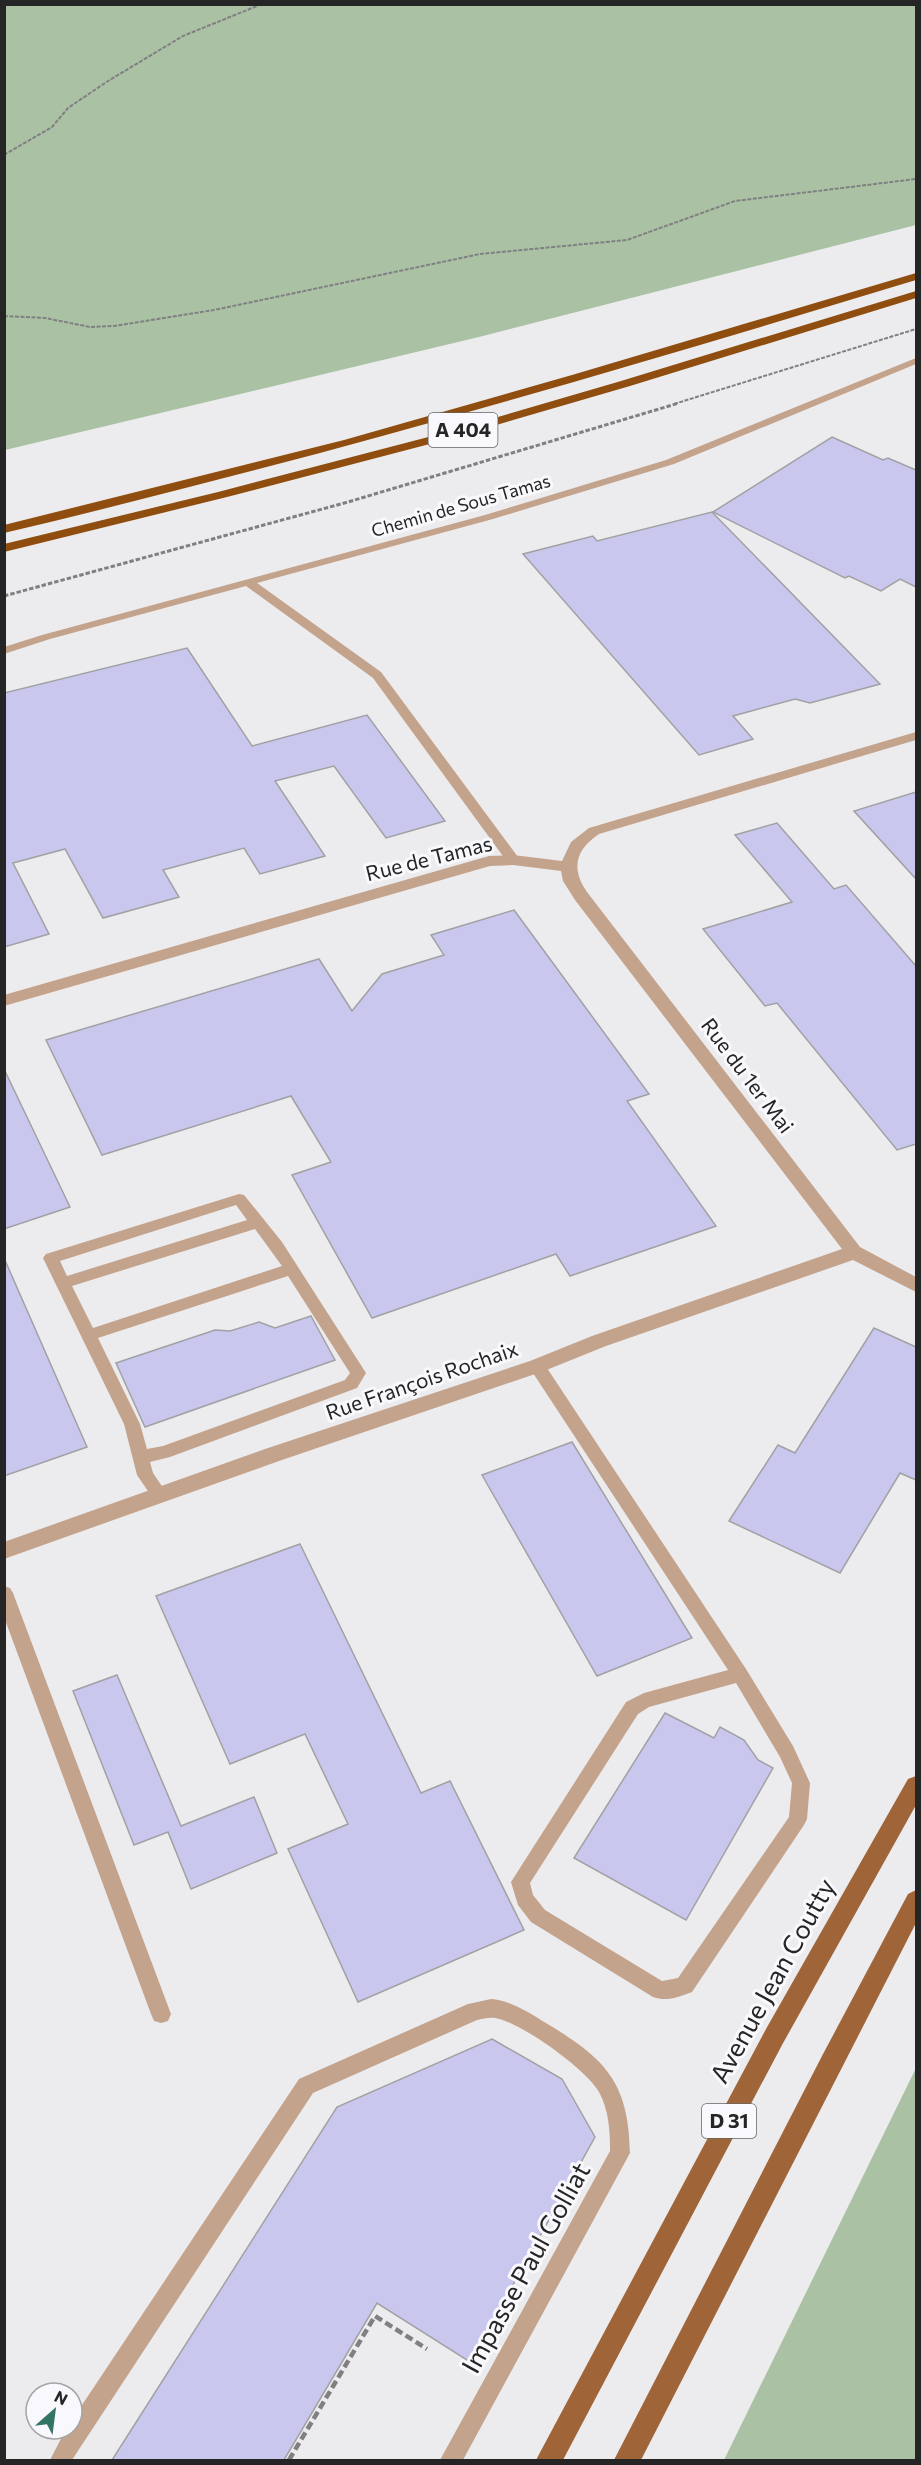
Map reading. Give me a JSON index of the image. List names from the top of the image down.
{
  "streets": {
    "highway": ["A 404"],
    "main road": ["Avenue Jean Coutty", "D 31"],
    "street": ["Rue de Tamas", "Rue du 1er Mai", "Rue François Rochaix"],
    "lane": ["Chemin de Sous Tamas", "Impasse Paul Golliat"]
  },
  "crossings": [
    ["Rue de Tamas", "Rue du 1er Mai"],
    ["Rue du 1er Mai", "Rue François Rochaix"]
  ],
  "north": "top right"
}
